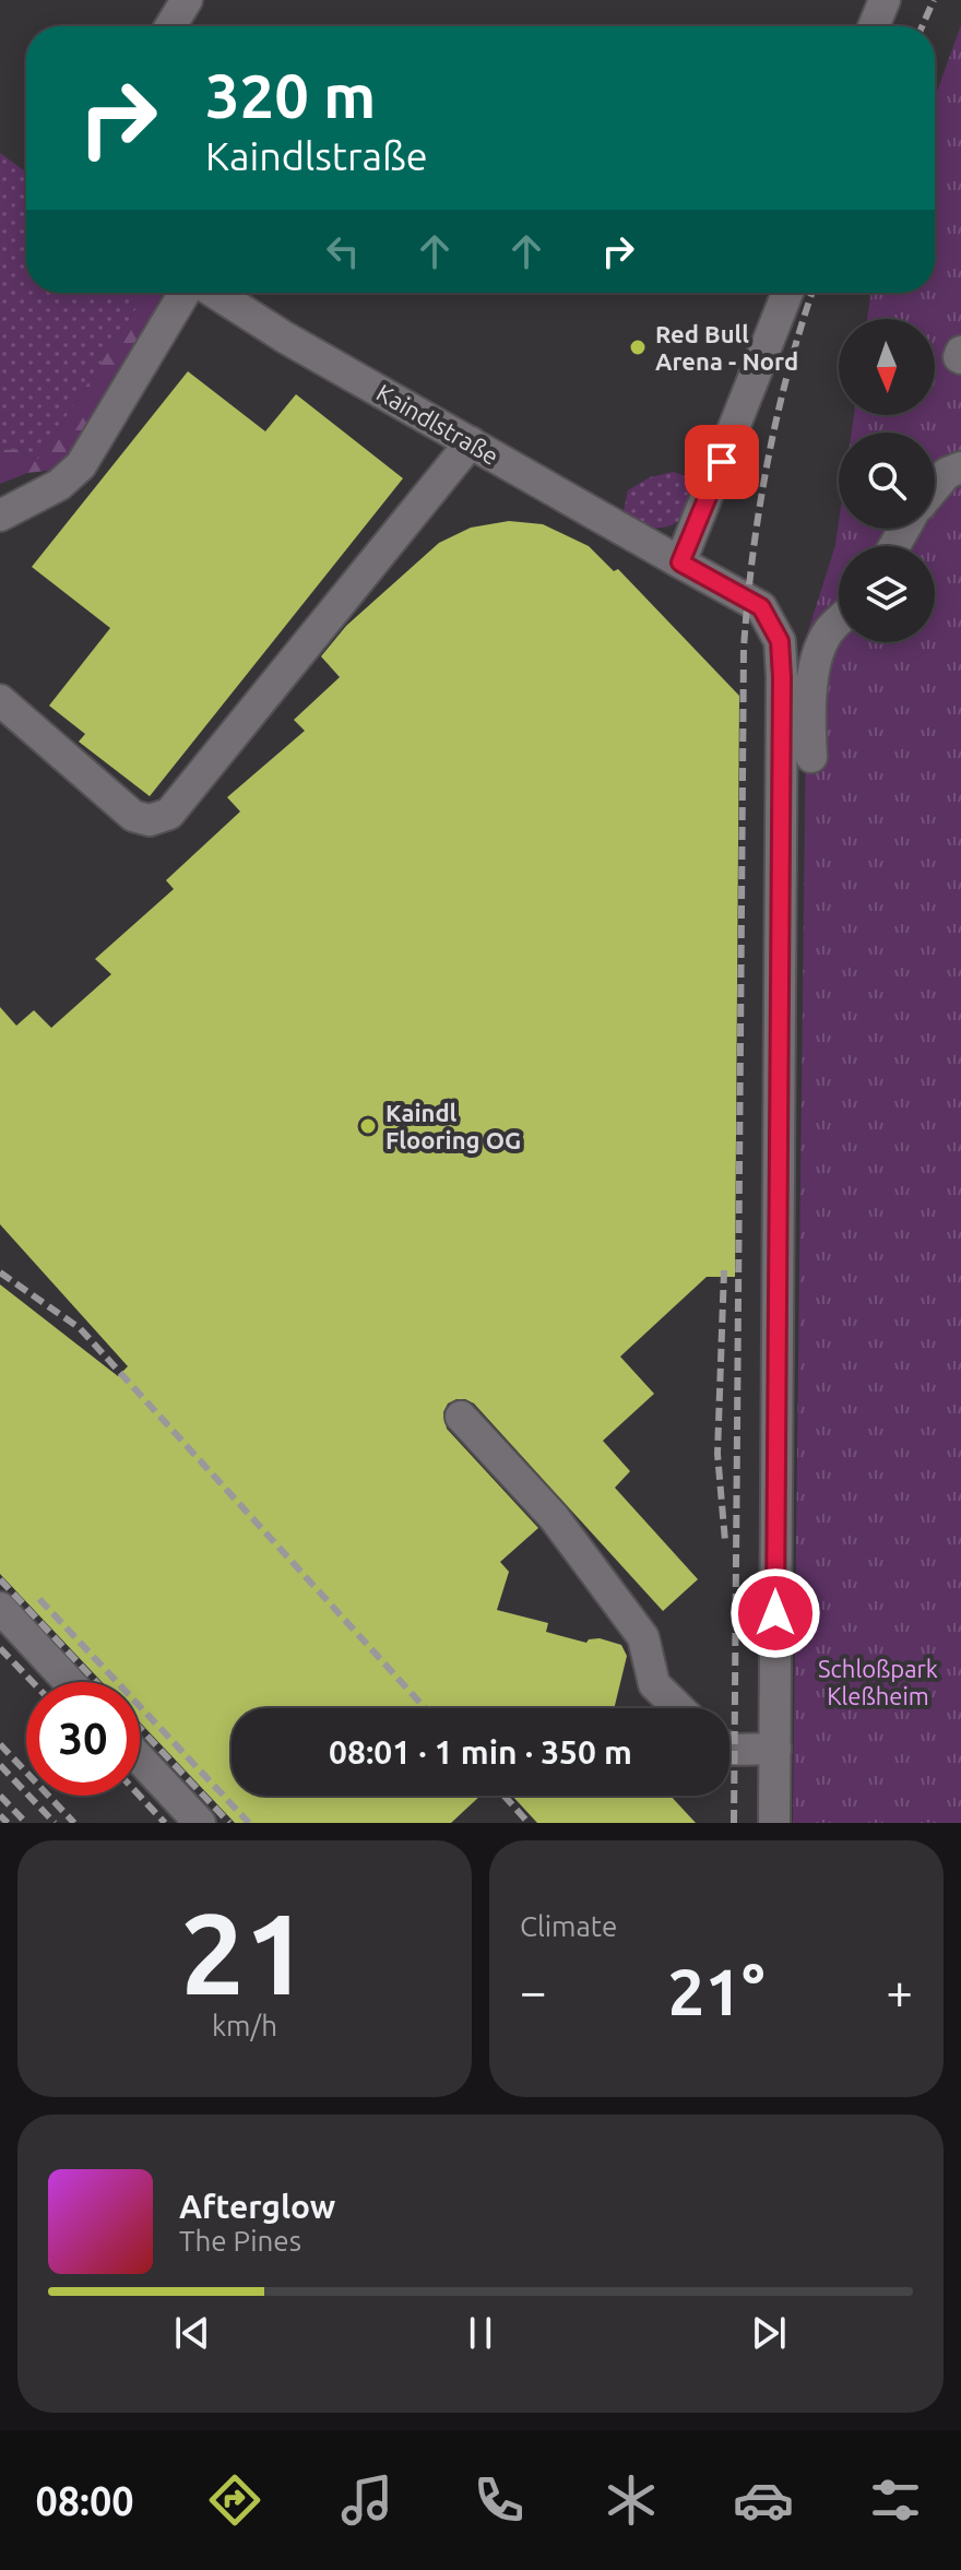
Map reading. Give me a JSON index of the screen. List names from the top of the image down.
{
  "streets": {
    "street": ["Kaindlstraße"]
  },
  "parks": ["Schloßpark Kleßheim"],
  "places": ["Red Bull Arena - Nord", "Kaindl Flooring OG"],
  "north": "bottom",
  "page": {
    "turn": ["320 m", "Kaindlstraße"],
    "limit": "30",
    "trip": "08:01 · 1 min · 350 m",
    "tile": [
      ["21", "km/h"],
      "Climate"
    ],
    "heat": ["−", "21°", "+"],
    "song": ["Afterglow", "The Pines"],
    "tabs": "08:00"
  }
}
